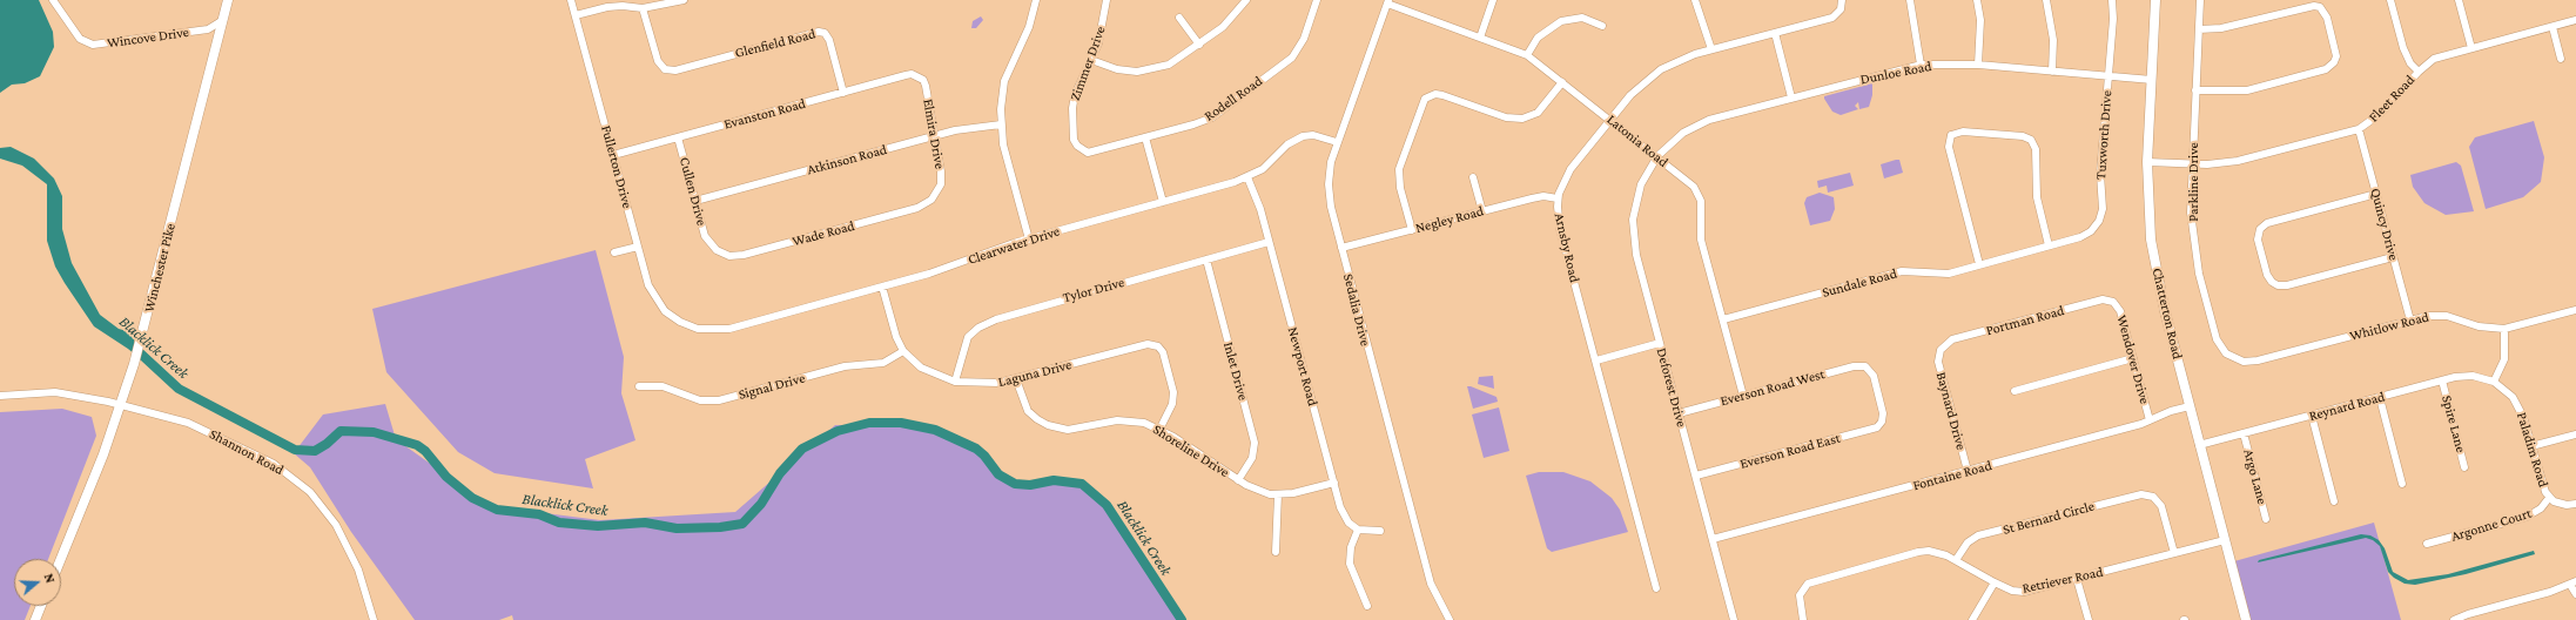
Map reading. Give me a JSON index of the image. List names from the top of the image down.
{
  "streets": {
    "main road": ["Winchester Pike", "Chatterton Road"],
    "street": [
      "Wincove Drive",
      "Glenfield Road",
      "Zimmer Drive",
      "Dunloe Road",
      "Rodell Road",
      "Fleet Road",
      "Evanston Road",
      "Elmira Drive",
      "Tuxworth Drive",
      "Latonia Road",
      "Atkinson Road",
      "Fullerton Drive",
      "Parkline Drive",
      "Cullen Drive",
      "Negley Road",
      "Quincy Drive",
      "Wade Road",
      "Clearwater Drive",
      "Arnsby Road",
      "Sundale Road",
      "Tylor Drive",
      "Sedalia Drive",
      "Portman Road",
      "Whitlow Road",
      "Wendover Drive",
      "Newport Road",
      "Inlet Drive",
      "Laguna Drive",
      "Signal Drive",
      "Deforest Drive",
      "Everson Road West",
      "Reynard Road",
      "Baynard Drive",
      "Spire Lane",
      "Paladim Road",
      "Shoreline Drive",
      "Everson Road East",
      "Shannon Road",
      "Fontaine Road",
      "Argo Lane",
      "St Bernard Circle",
      "Argonne Court",
      "Retriever Road"
    ]
  },
  "crossings": [
    ["Wincove Drive", "Winchester Pike"],
    ["Glenfield Road", "Evanston Road"],
    ["Zimmer Drive", "Rodell Road"],
    ["Dunloe Road", "Tuxworth Drive"],
    ["Dunloe Road", "Latonia Road"],
    ["Dunloe Road", "Chatterton Road"],
    ["Dunloe Road", "Deforest Drive"],
    ["Fleet Road", "Parkline Drive"],
    ["Fleet Road", "Quincy Drive"],
    ["Fleet Road", "Chatterton Road"],
    ["Evanston Road", "Elmira Drive"],
    ["Evanston Road", "Fullerton Drive"],
    ["Evanston Road", "Cullen Drive"],
    ["Elmira Drive", "Atkinson Road"],
    ["Elmira Drive", "Wade Road"],
    ["Tuxworth Drive", "Sundale Road"],
    ["Latonia Road", "Arnsby Road"],
    ["Latonia Road", "Sundale Road"],
    ["Latonia Road", "Sedalia Drive"],
    ["Latonia Road", "Deforest Drive"],
    ["Latonia Road", "Everson Road West"],
    ["Atkinson Road", "Cullen Drive"],
    ["Fullerton Drive", "Clearwater Drive"],
    ["Parkline Drive", "Whitlow Road"],
    ["Cullen Drive", "Wade Road"],
    ["Negley Road", "Arnsby Road"],
    ["Negley Road", "Sedalia Drive"],
    ["Quincy Drive", "Whitlow Road"],
    ["Clearwater Drive", "Sedalia Drive"],
    ["Clearwater Drive", "Newport Road"],
    ["Clearwater Drive", "Laguna Drive"],
    ["Winchester Pike", "Shannon Road"],
    ["Tylor Drive", "Newport Road"],
    ["Tylor Drive", "Inlet Drive"],
    ["Tylor Drive", "Laguna Drive"],
    ["Chatterton Road", "Reynard Road"],
    ["Chatterton Road", "Fontaine Road"],
    ["Chatterton Road", "Retriever Road"],
    ["Portman Road", "Wendover Drive"],
    ["Portman Road", "Baynard Drive"],
    ["Wendover Drive", "Fontaine Road"],
    ["Newport Road", "Shoreline Drive"],
    ["Inlet Drive", "Shoreline Drive"],
    ["Laguna Drive", "Signal Drive"],
    ["Laguna Drive", "Shoreline Drive"],
    ["Deforest Drive", "Everson Road West"],
    ["Deforest Drive", "Everson Road East"],
    ["Deforest Drive", "Fontaine Road"],
    ["Everson Road West", "Everson Road East"],
    ["Reynard Road", "Spire Lane"],
    ["Reynard Road", "Paladim Road"],
    ["Reynard Road", "Argo Lane"],
    ["Baynard Drive", "Fontaine Road"],
    ["Paladim Road", "Argonne Court"],
    ["St Bernard Circle", "Retriever Road"]
  ],
  "water": ["Blacklick Creek"],
  "north": "right"
}
